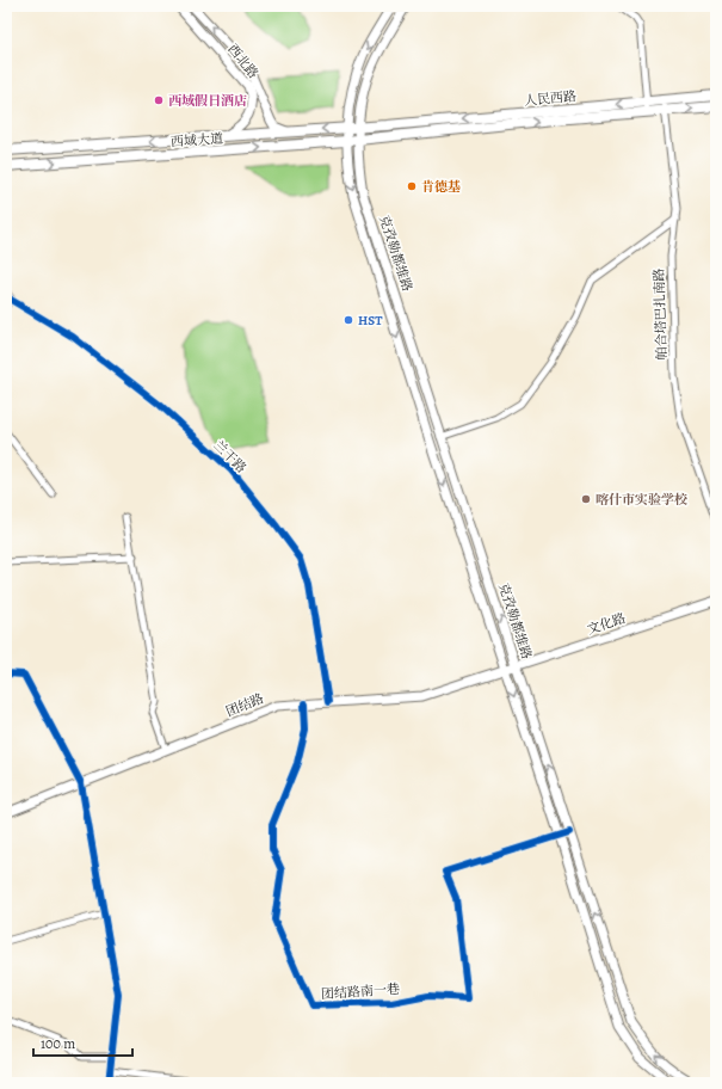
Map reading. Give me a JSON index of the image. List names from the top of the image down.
{
  "streets": {
    "main road": [
      "西北路",
      "人民西路",
      "西域大道",
      "克孜勒都维路",
      "文化路",
      "团结路"
    ],
    "street": ["帕合塔巴扎南路", "兰干路", "团结路南一巷"]
  },
  "crossings": [
    ["西北路", "西域大道"],
    ["人民西路", "西域大道"],
    ["人民西路", "帕合塔巴扎南路"],
    ["西域大道", "克孜勒都维路"],
    ["克孜勒都维路", "文化路"],
    ["克孜勒都维路", "团结路"],
    ["克孜勒都维路", "团结路南一巷"],
    ["兰干路", "团结路"],
    ["文化路", "团结路"],
    ["团结路", "团结路南一巷"]
  ],
  "one_way": ["西北路"],
  "places": [
    "西域假日酒店",
    "肯德基",
    "HST",
    "喀什市实验学校"
  ],
  "scale_bar": "100 m"
}
